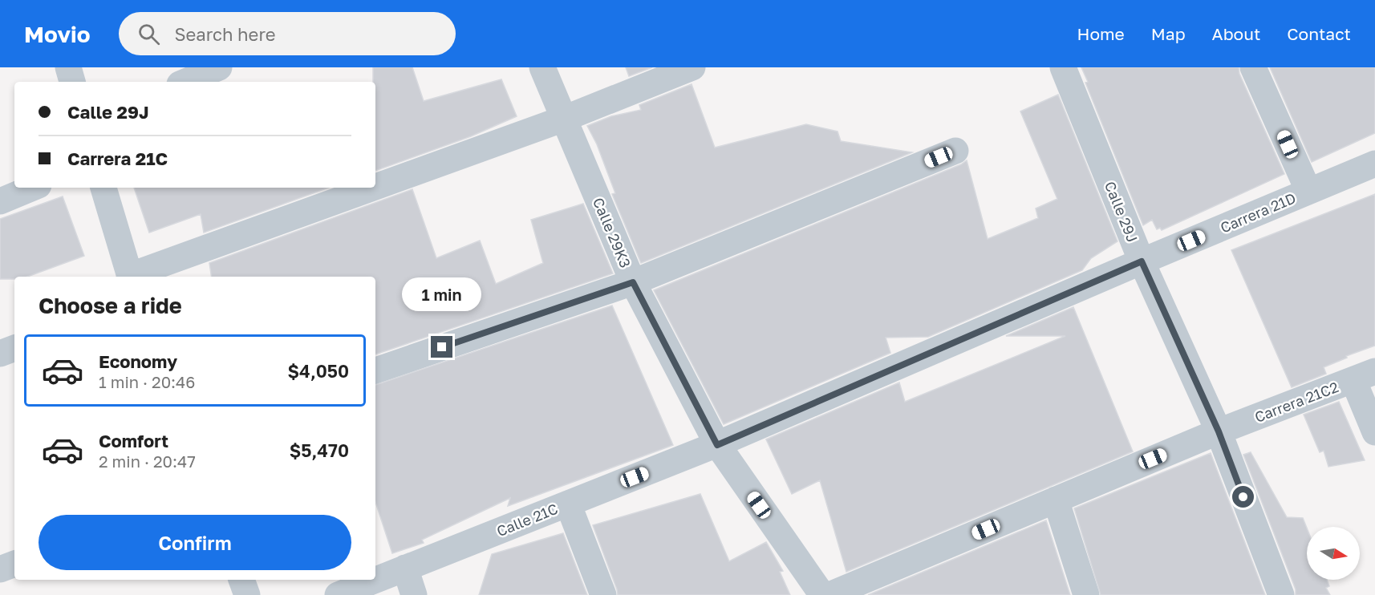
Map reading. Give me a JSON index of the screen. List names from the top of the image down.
{
  "streets": {
    "street": [
      "Calle 29J",
      "Carrera 21D",
      "Calle 29K3",
      "Carrera 21C2",
      "Calle 21C"
    ]
  },
  "crossings": [
    ["Calle 29J", "Carrera 21D"],
    ["Calle 29J", "Carrera 21C2"],
    ["Calle 29K3", "Calle 21C"]
  ],
  "north": "right",
  "page": {
    "header": "Movio",
    "search": "Search here",
    "nav": [
      "Home",
      "Map",
      "About",
      "Contact"
    ],
    "banner": ["Calle 29J", "Carrera 21C"],
    "heading": "Choose a ride",
    "bubble": "1 min",
    "list": [
      {
        "name": "Economy",
        "note": "1 min · 20:46",
        "value": "$4,050"
      },
      {
        "name": "Comfort",
        "note": "2 min · 20:47",
        "value": "$5,470"
      }
    ],
    "buttons": "Confirm"
  }
}
